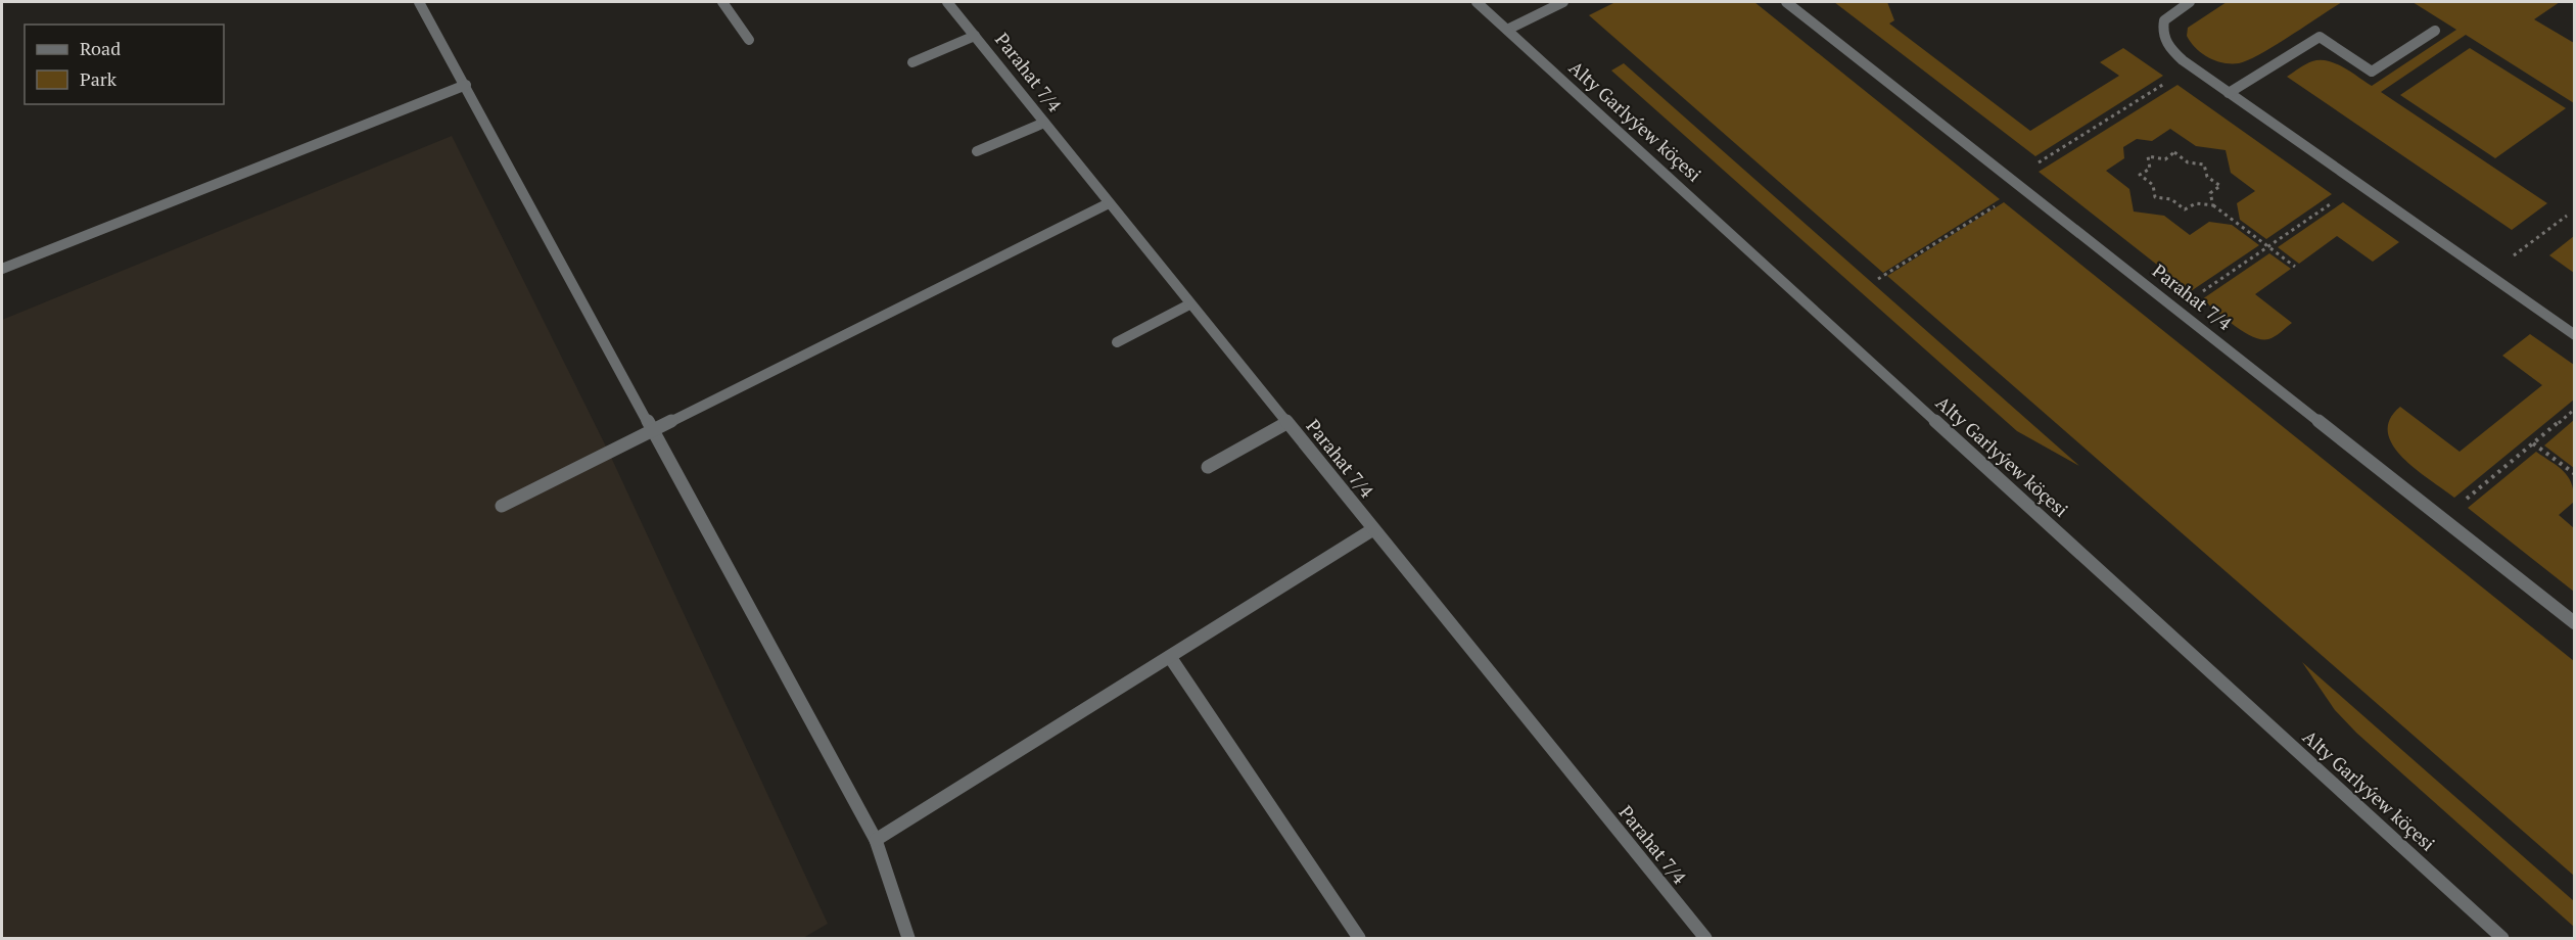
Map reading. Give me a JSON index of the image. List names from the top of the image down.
{
  "streets": {
    "street": ["Parahat 7/4", "Alty Garlyýew köçesi"]
  },
  "legend": ["Road", "Park"]
}
